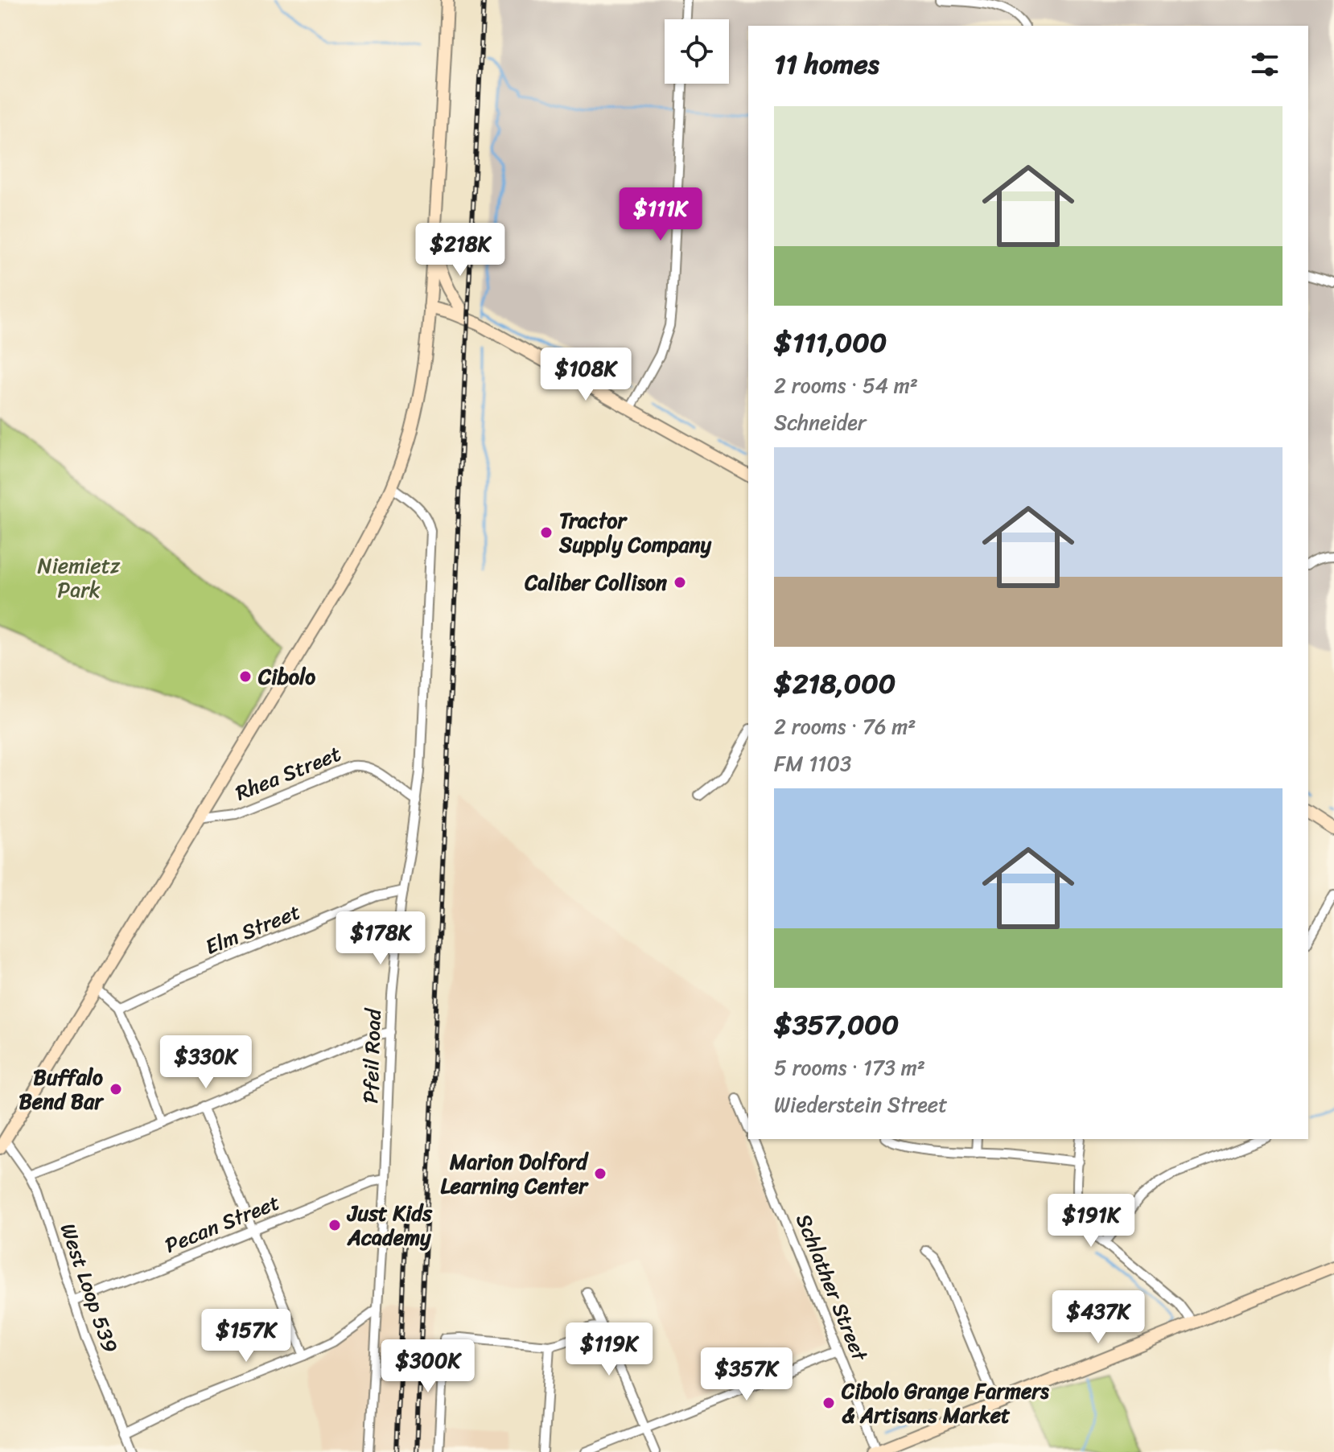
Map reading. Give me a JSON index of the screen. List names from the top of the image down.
{
  "streets": {
    "street": [
      "Rhea Street",
      "Elm Street",
      "Pfeil Road",
      "Pecan Street",
      "Schlather Street",
      "West Loop 539"
    ]
  },
  "crossings": [
    ["Rhea Street", "Pfeil Road"],
    ["Elm Street", "Pfeil Road"],
    ["Pfeil Road", "Pecan Street"],
    ["Pecan Street", "West Loop 539"]
  ],
  "parks": ["Niemietz Park"],
  "places": [
    "Tractor Supply Company",
    "Caliber Collison",
    "Cibolo",
    "Buffalo Bend Bar",
    "Marion Dolford Learning Center",
    "Just Kids Academy",
    "Cibolo Grange Farmers & Artisans Market"
  ],
  "page": {
    "heading": "11 homes",
    "list": [
      {
        "name": "$111,000",
        "note": "2 rooms · 54 m² · Schneider"
      },
      {
        "name": "$218,000",
        "note": "2 rooms · 76 m² · FM 1103"
      },
      {
        "name": "$357,000",
        "note": "5 rooms · 173 m² · Wiederstein Street"
      }
    ],
    "price": [
      "$111K",
      "$218K",
      "$108K",
      "$178K",
      "$330K",
      "$191K",
      "$437K",
      "$157K",
      "$119K",
      "$300K",
      "$357K"
    ]
  }
}
